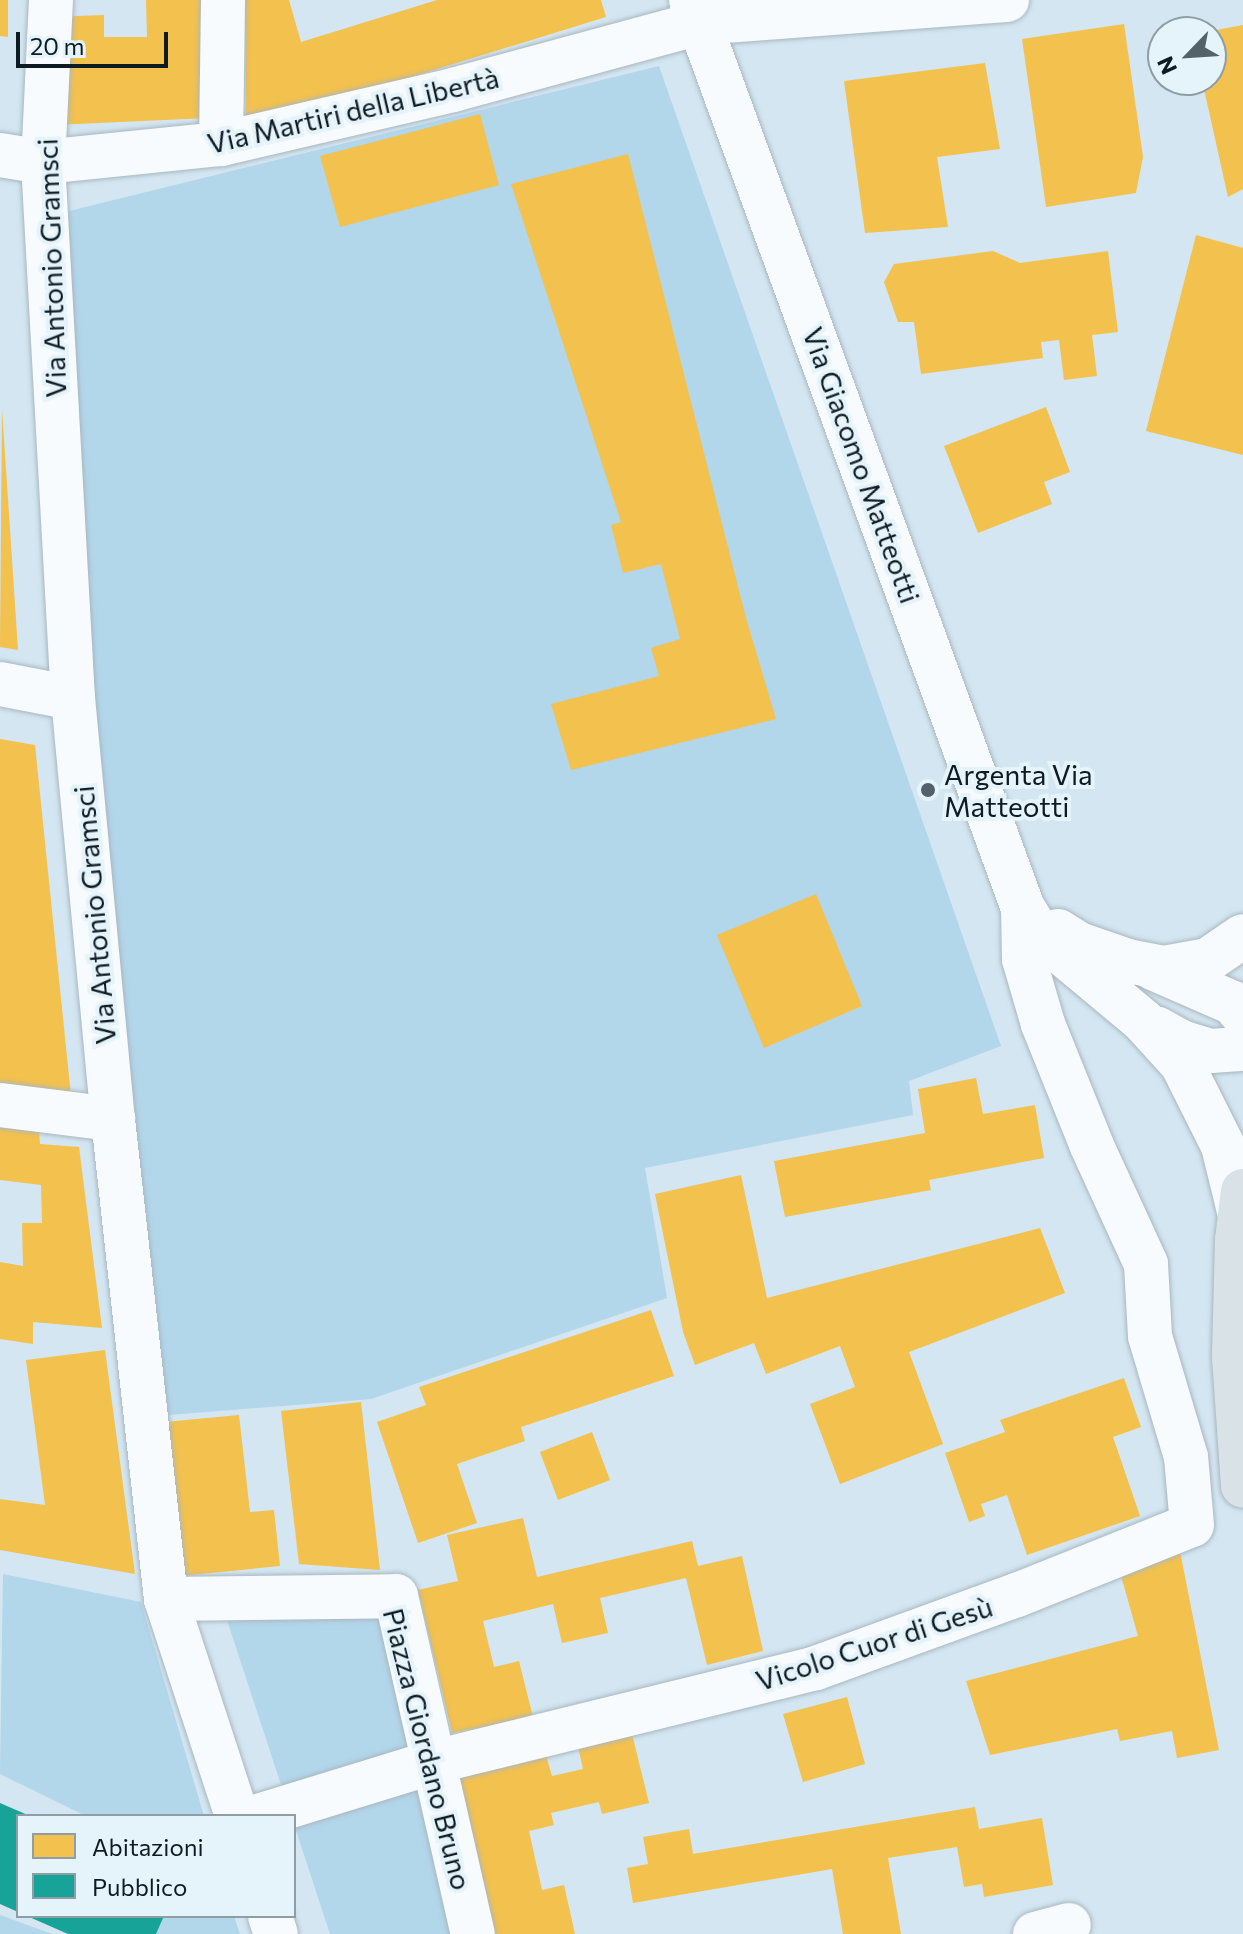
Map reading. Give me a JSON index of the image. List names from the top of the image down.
{
  "streets": {
    "street": [
      "Via Martiri della Libertà",
      "Via Antonio Gramsci",
      "Via Giacomo Matteotti",
      "Vicolo Cuor di Gesù",
      "Piazza Giordano Bruno"
    ]
  },
  "crossings": [
    ["Via Martiri della Libertà", "Via Antonio Gramsci"],
    ["Via Martiri della Libertà", "Via Giacomo Matteotti"],
    ["Via Antonio Gramsci", "Piazza Giordano Bruno"],
    ["Via Giacomo Matteotti", "Vicolo Cuor di Gesù"],
    ["Vicolo Cuor di Gesù", "Piazza Giordano Bruno"]
  ],
  "places": ["Argenta Via Matteotti"],
  "legend": ["Abitazioni", "Pubblico"],
  "scale_bar": "20 m",
  "north": "bottom left"
}
